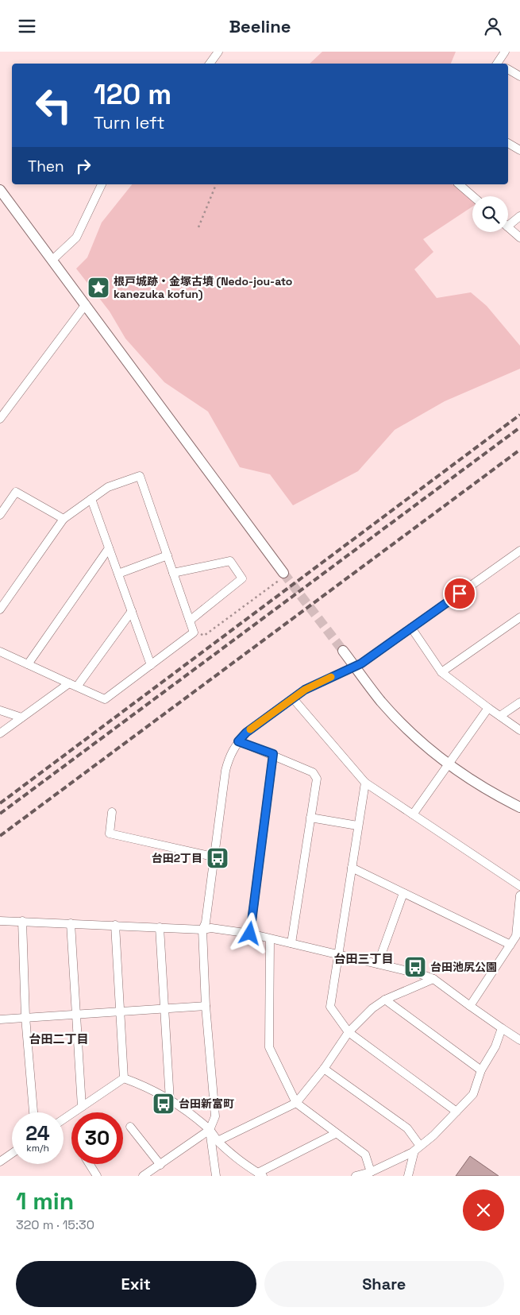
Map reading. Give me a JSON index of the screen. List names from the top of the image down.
{
  "districts": ["台田三丁目", "台田二丁目"],
  "places": {
    "place": ["根戸城跡・金塚古墳 (Nedo-jou-ato kanezuka kofun)"],
    "bus stop": ["台田2丁目", "台田池尻公園", "台田新富町"]
  },
  "page": {
    "header": "Beeline",
    "turn": ["120 m", "Turn left"],
    "then": "Then",
    "speed": "24 km/h",
    "limit": "30",
    "heading": ["1 min", "320 m · 15:30"],
    "buttons": ["Exit", "Share"]
  }
}
